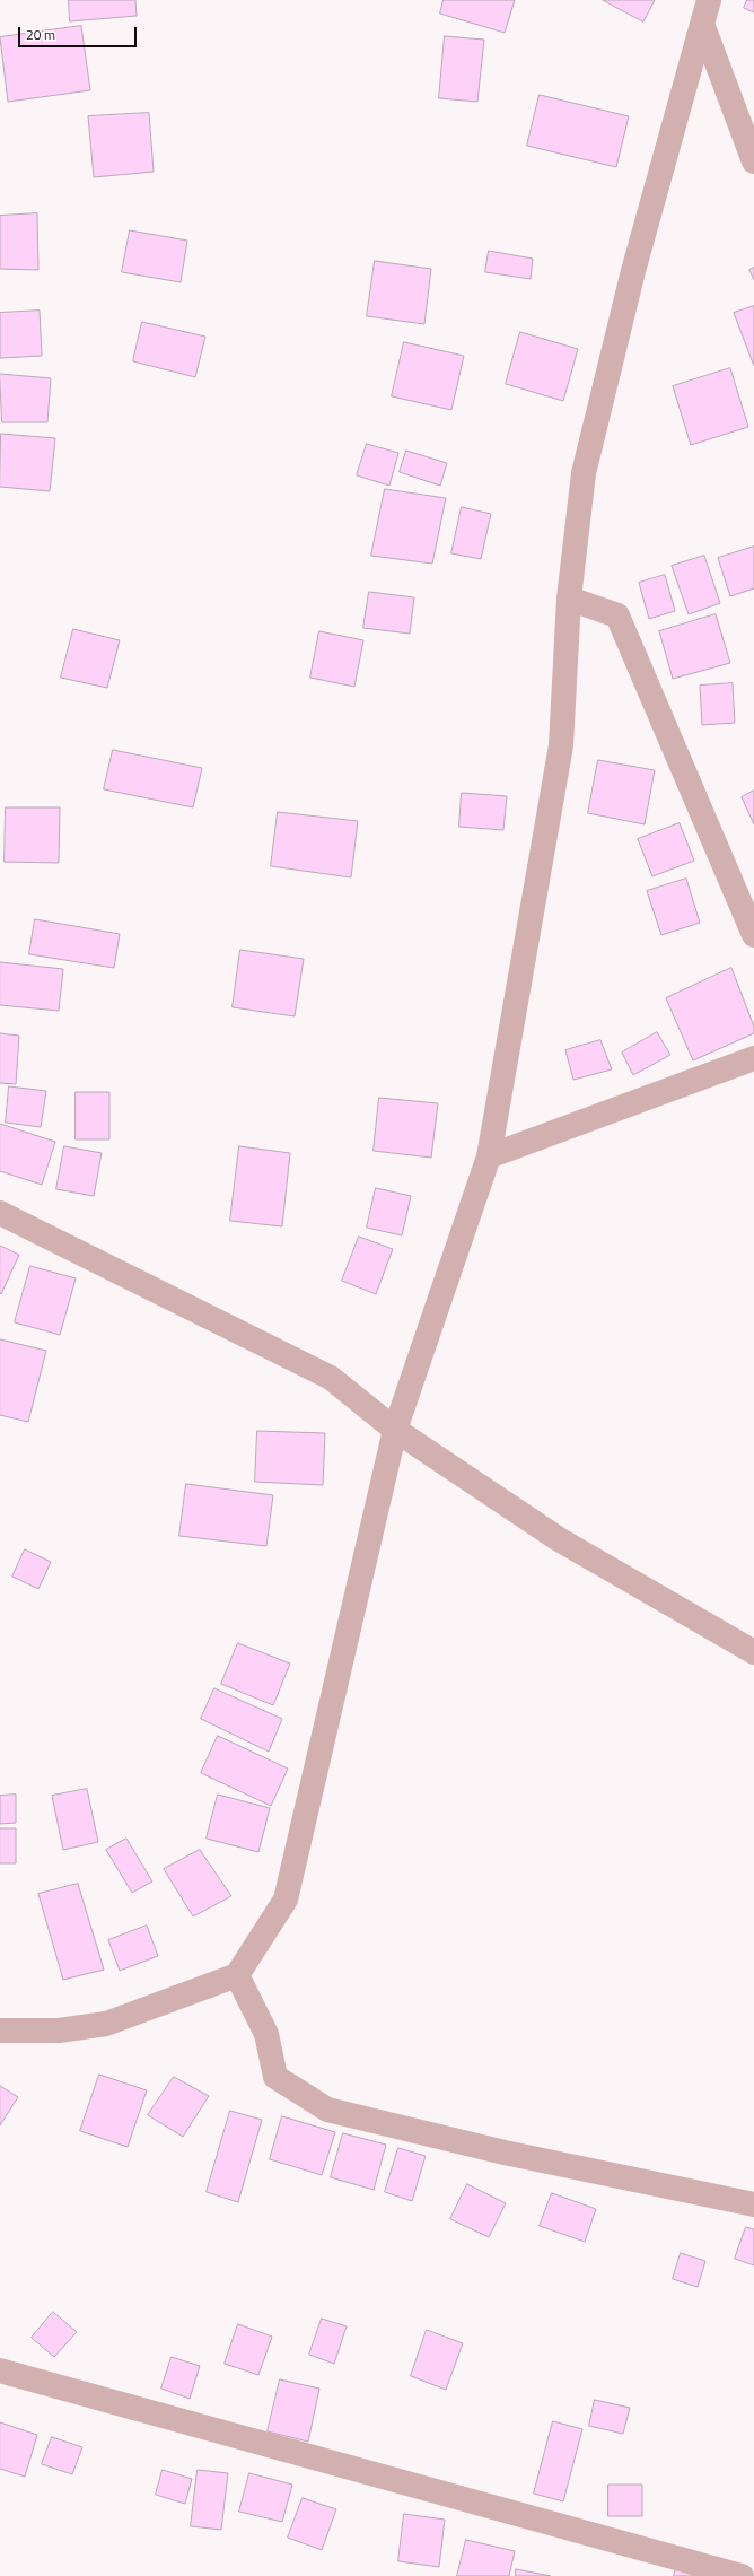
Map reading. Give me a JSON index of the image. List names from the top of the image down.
{
  "scale_bar": "20 m"
}
